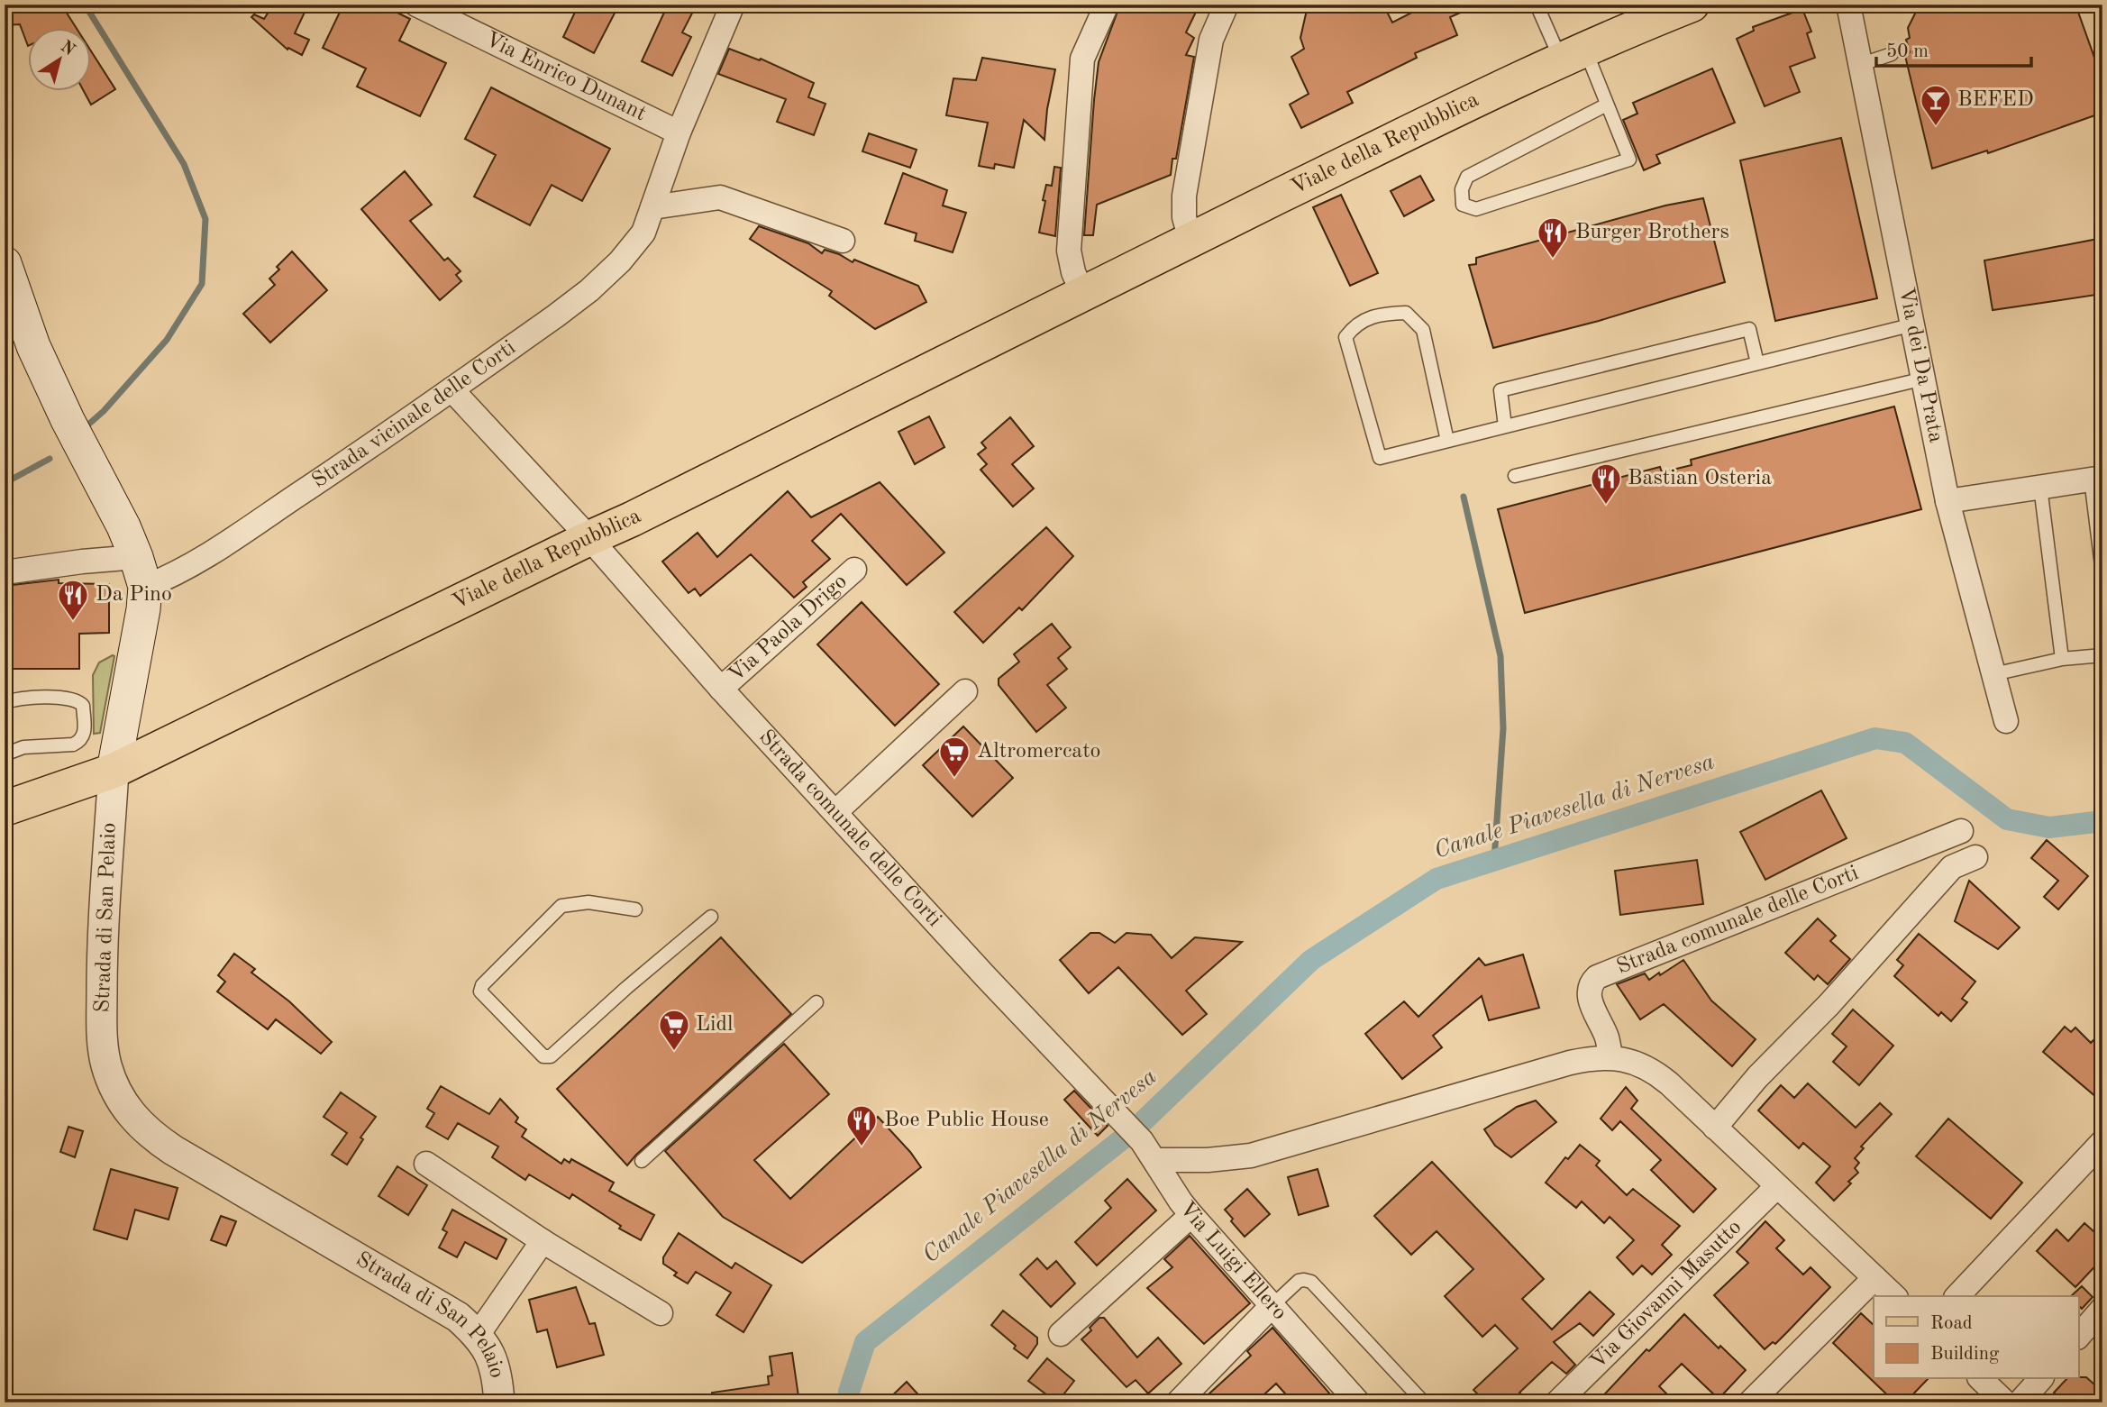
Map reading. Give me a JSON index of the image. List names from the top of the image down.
{
  "streets": {
    "main road": ["Viale della Repubblica", "Strada di San Pelaio"],
    "street": [
      "Via Enrico Dunant",
      "Via dei Da Prata",
      "Strada vicinale delle Corti",
      "Via Paola Drigo",
      "Strada comunale delle Corti",
      "Via Luigi Ellero",
      "Via Giovanni Masutto"
    ]
  },
  "crossings": [
    ["Via Enrico Dunant", "Strada vicinale delle Corti"],
    ["Viale della Repubblica", "Strada comunale delle Corti"],
    ["Viale della Repubblica", "Strada di San Pelaio"],
    ["Strada vicinale delle Corti", "Strada comunale delle Corti"],
    ["Strada vicinale delle Corti", "Strada di San Pelaio"],
    ["Via Paola Drigo", "Strada comunale delle Corti"],
    ["Strada comunale delle Corti", "Via Luigi Ellero"]
  ],
  "water": ["Canale Piavesella di Nervesa"],
  "places": {
    "bar": ["BEFED"],
    "restaurant": [
      "Burger Brothers",
      "Bastian Osteria",
      "Da Pino",
      "Boe Public House"
    ],
    "supermarket": ["Altromercato", "Lidl"]
  },
  "legend": ["Road", "Building"],
  "scale_bar": "50 m",
  "north": "top right"
}
